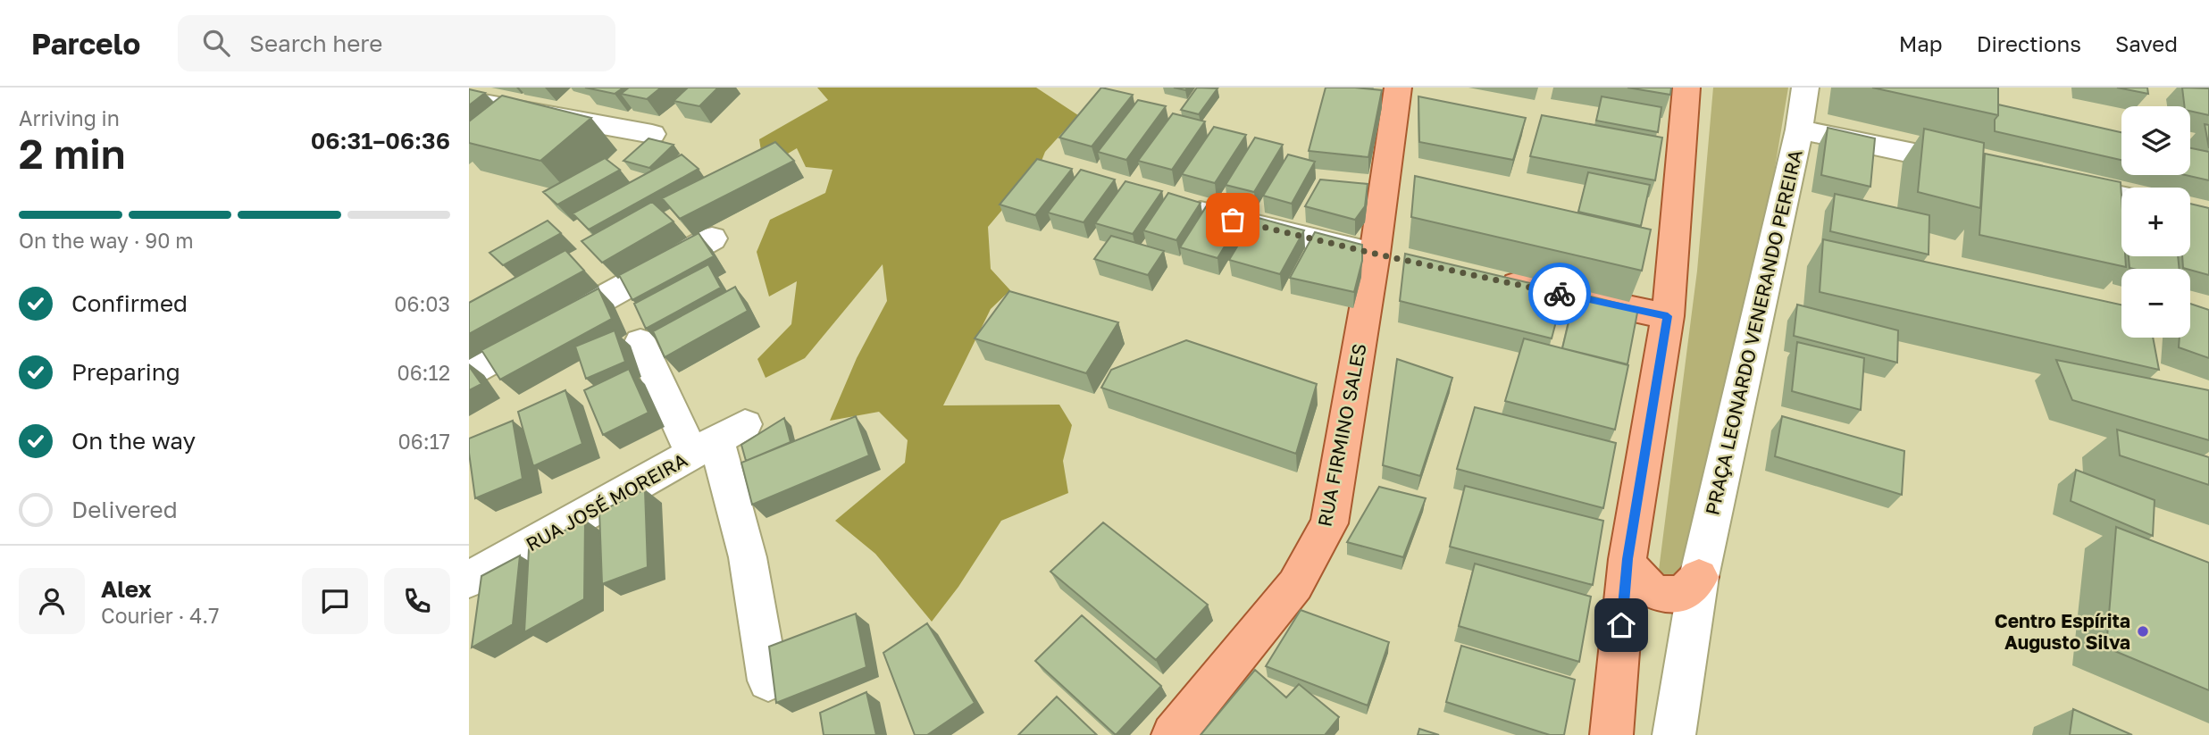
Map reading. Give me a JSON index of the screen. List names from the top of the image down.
{
  "streets": {
    "main road": ["RUA FIRMINO SALES"],
    "street": ["PRAÇA LEONARDO VENERANDO PEREIRA", "RUA JOSÉ MOREIRA"]
  },
  "places": ["Centro Espírita Augusto Silva"],
  "page": {
    "header": "Parcelo",
    "search": "Search here",
    "nav": ["Map", "Directions", "Saved"],
    "heading": ["2 min", "Arriving in", "06:31–06:36"],
    "panel": ["Alex", "Courier · 4.7"],
    "map_buttons": ["+", "−"],
    "bar": "On the way · 90 m",
    "list": [
      ["Confirmed", "06:03"],
      ["Preparing", "06:12"],
      ["On the way", "06:17"],
      "Delivered"
    ]
  }
}
